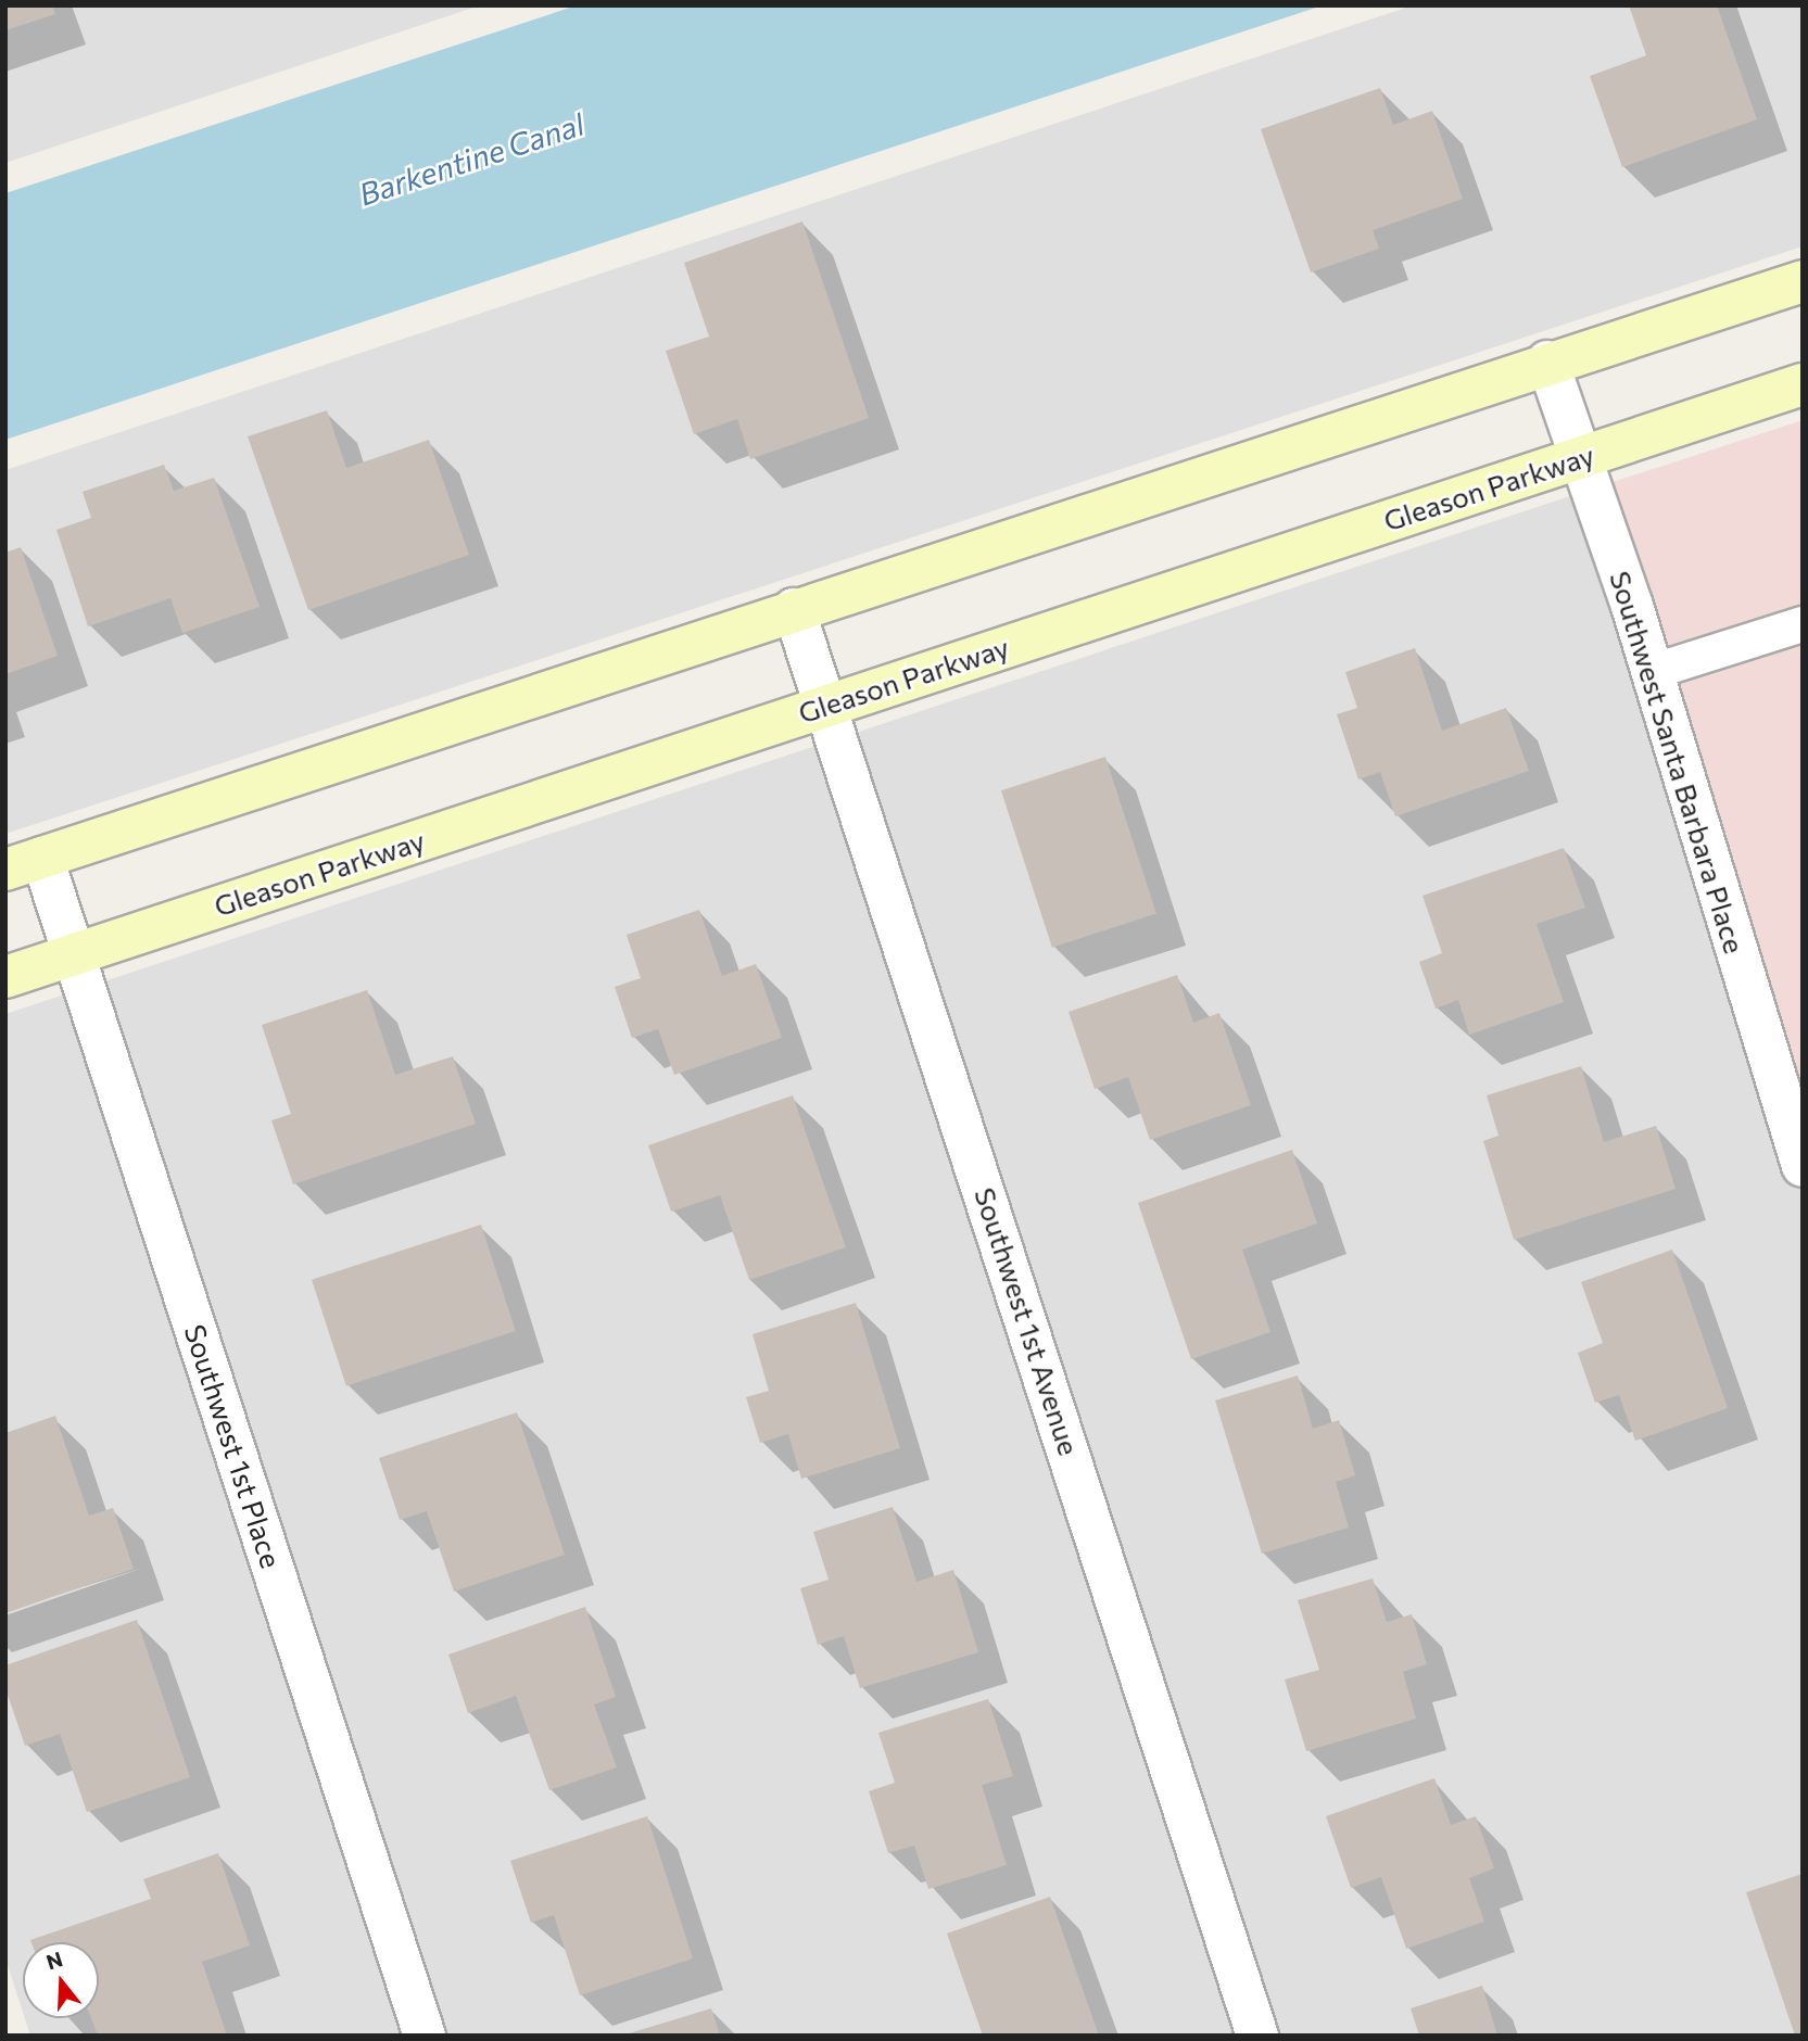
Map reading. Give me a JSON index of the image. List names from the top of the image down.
{
  "streets": {
    "main road": ["Gleason Parkway"],
    "street": ["Southwest Santa Barbara Place", "Southwest 1st Avenue", "Southwest 1st Place"]
  },
  "crossings": [
    ["Gleason Parkway", "Southwest Santa Barbara Place"],
    ["Gleason Parkway", "Southwest 1st Avenue"],
    ["Gleason Parkway", "Southwest 1st Place"]
  ],
  "water": ["Barkentine Canal"],
  "north": "top"
}
